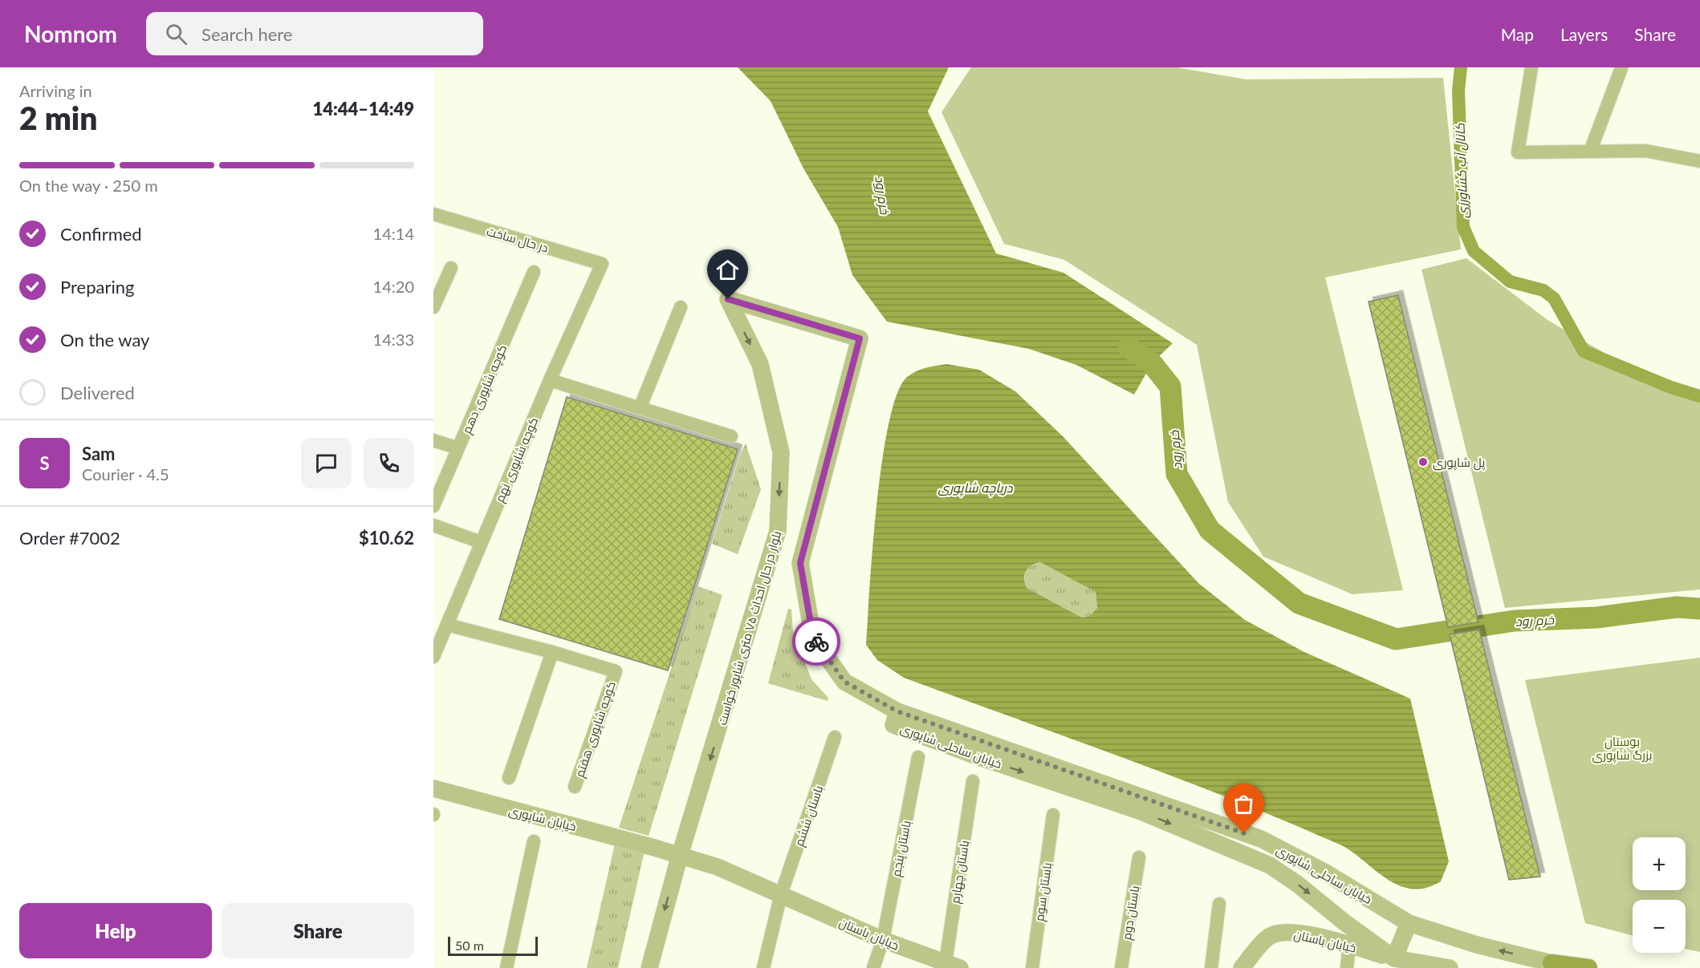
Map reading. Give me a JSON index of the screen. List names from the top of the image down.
{
  "streets": {
    "main road": ["خیابان ساحلی شاپوری"],
    "street": [
      "در حال ساخت",
      "کوچه شاپوری دهم",
      "کوچه شاپوری نهم",
      "بلوار در حال احداث ۷۵ متری شاپور خواست",
      "کوچه شاپوری هفتم",
      "باستان ششم",
      "خیابان شاپوری",
      "باستان پنجم",
      "باستان چهارم",
      "باستان سوم",
      "باستان دوم",
      "خیابان باستان"
    ]
  },
  "crossings": [
    ["در حال ساخت", "کوچه شاپوری نهم"],
    ["بلوار در حال احداث ۷۵ متری شاپور خواست", "خیابان ساحلی شاپوری"],
    ["بلوار در حال احداث ۷۵ متری شاپور خواست", "خیابان شاپوری"],
    ["بلوار در حال احداث ۷۵ متری شاپور خواست", "خیابان باستان"],
    ["خیابان ساحلی شاپوری", "خیابان باستان"],
    ["باستان ششم", "خیابان باستان"],
    ["خیابان شاپوری", "خیابان باستان"],
    ["باستان پنجم", "خیابان باستان"],
    ["باستان چهارم", "خیابان باستان"]
  ],
  "water": ["کانال آب کشاورزی", "خرم رود", "دریاچه شاپوری"],
  "parks": ["بوستان بزرگ شاپوری"],
  "places": ["پل شاپوری"],
  "scale_bar": "50 m",
  "page": {
    "header": "Nomnom",
    "search": "Search here",
    "nav": ["Map", "Layers", "Share"],
    "heading": ["2 min", "Arriving in", "14:44–14:49"],
    "panel": [
      "Sam",
      "Courier · 4.5",
      "Order #7002",
      "$10.62"
    ],
    "bar": "On the way · 250 m",
    "list": [
      ["Confirmed", "14:14"],
      ["Preparing", "14:20"],
      ["On the way", "14:33"],
      "Delivered"
    ],
    "round": "S",
    "map_buttons": ["+", "−"],
    "buttons": ["Help", "Share"],
    "scale": "50 m"
  }
}
